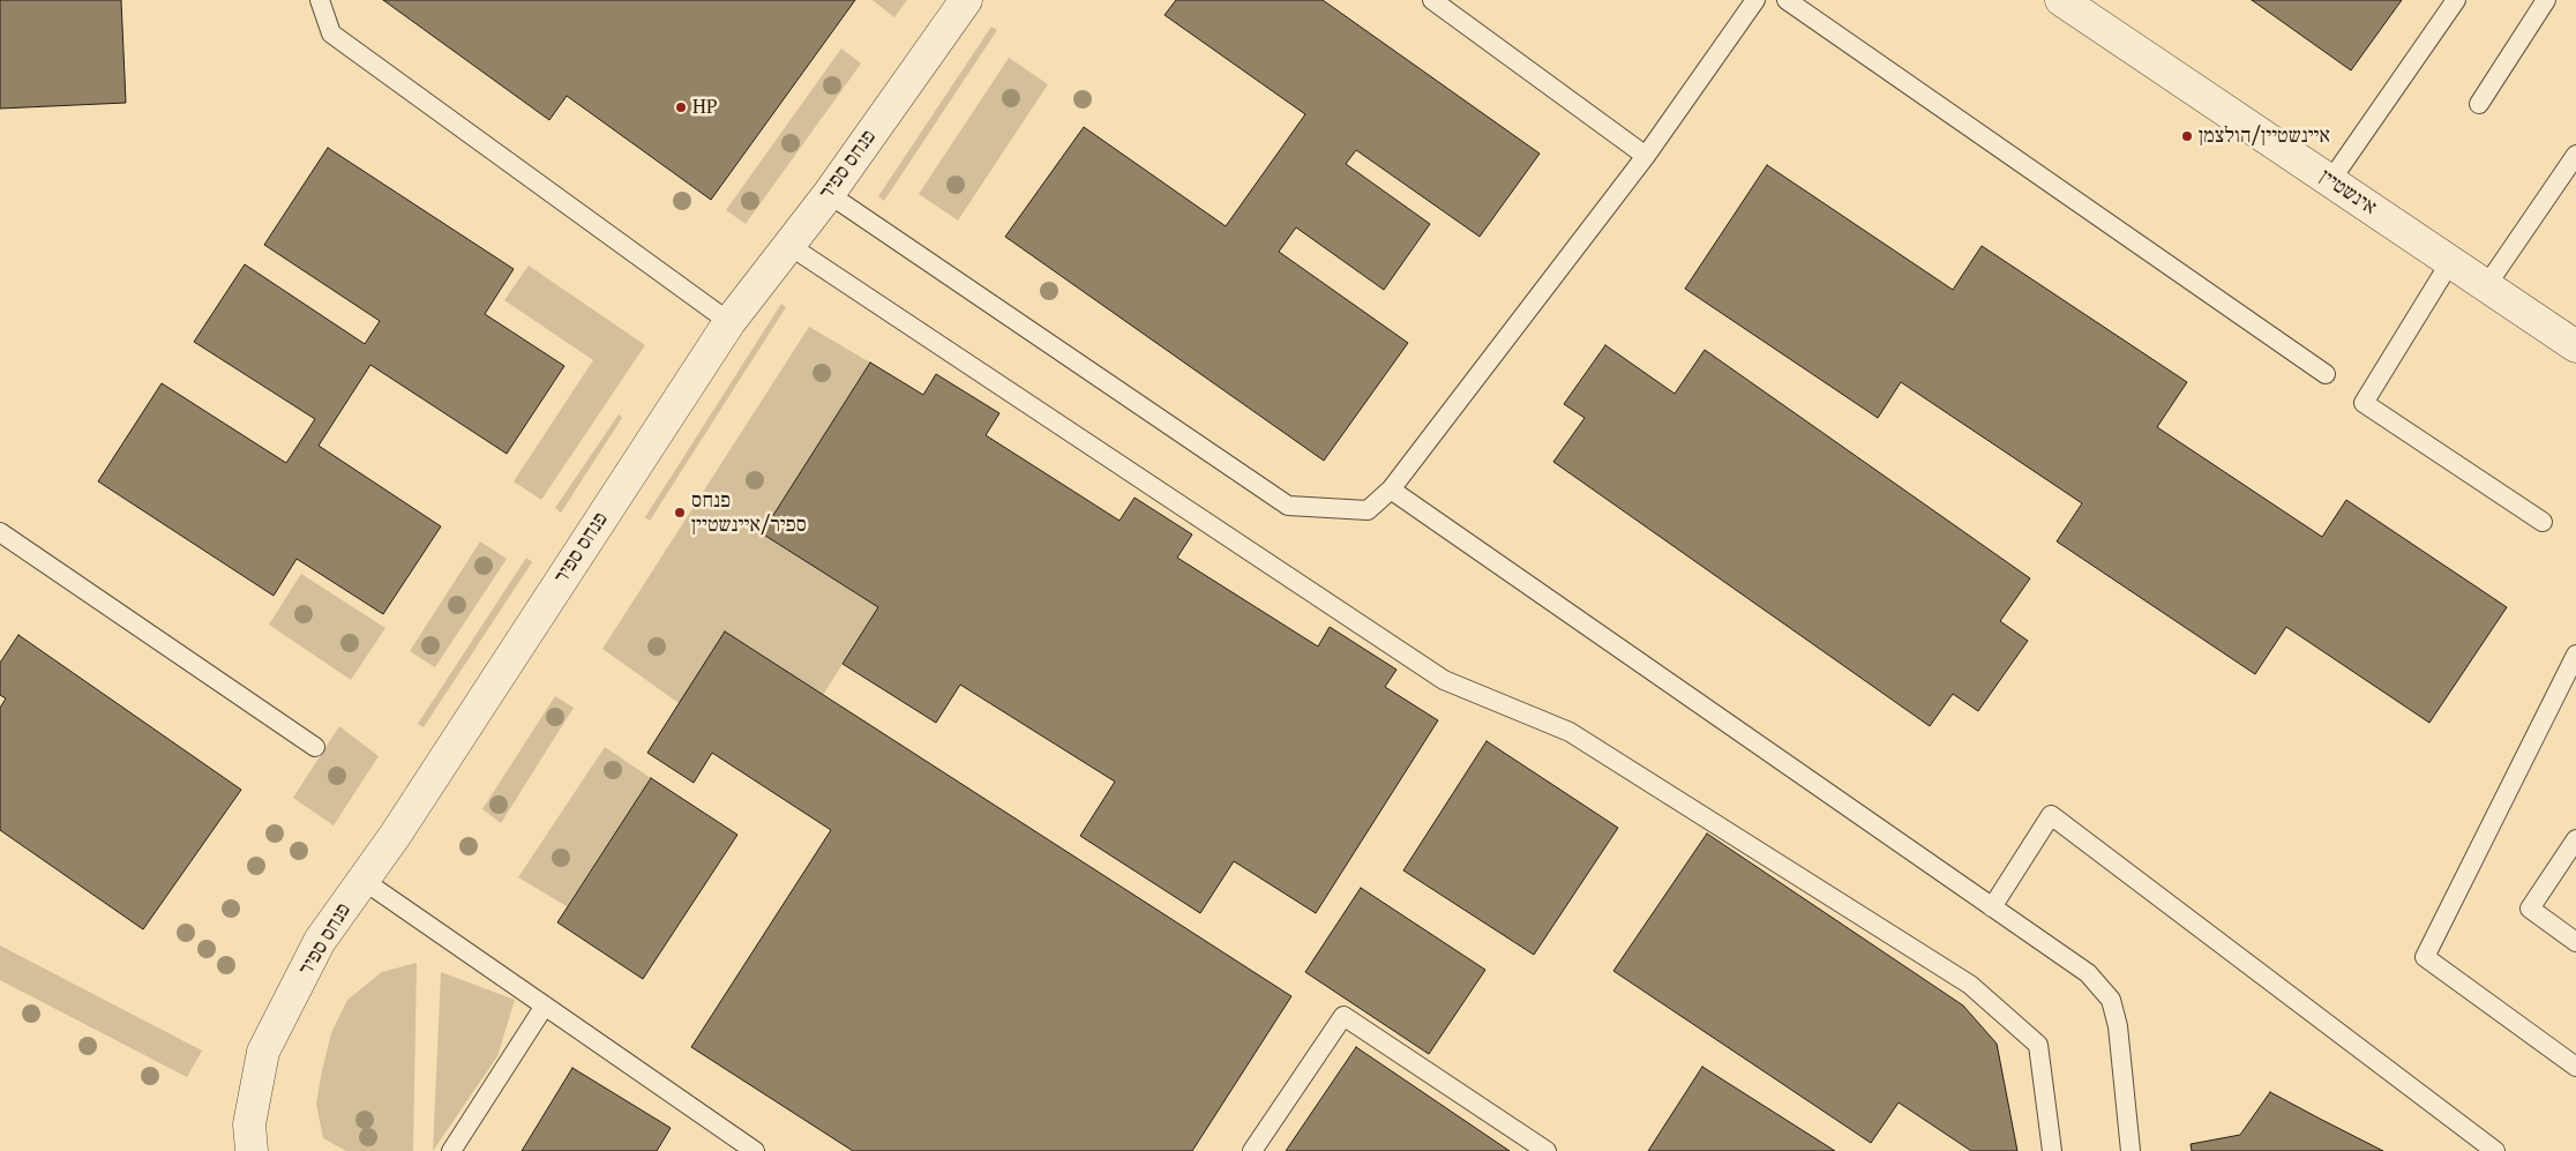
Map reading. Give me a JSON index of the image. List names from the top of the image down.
{
  "streets": {
    "street": ["פנחס ספיר", "אינשטיין"]
  },
  "places": ["HP", "איינשטיין/הולצמן", "פנחס ספיר/איינשטיין"]
}
